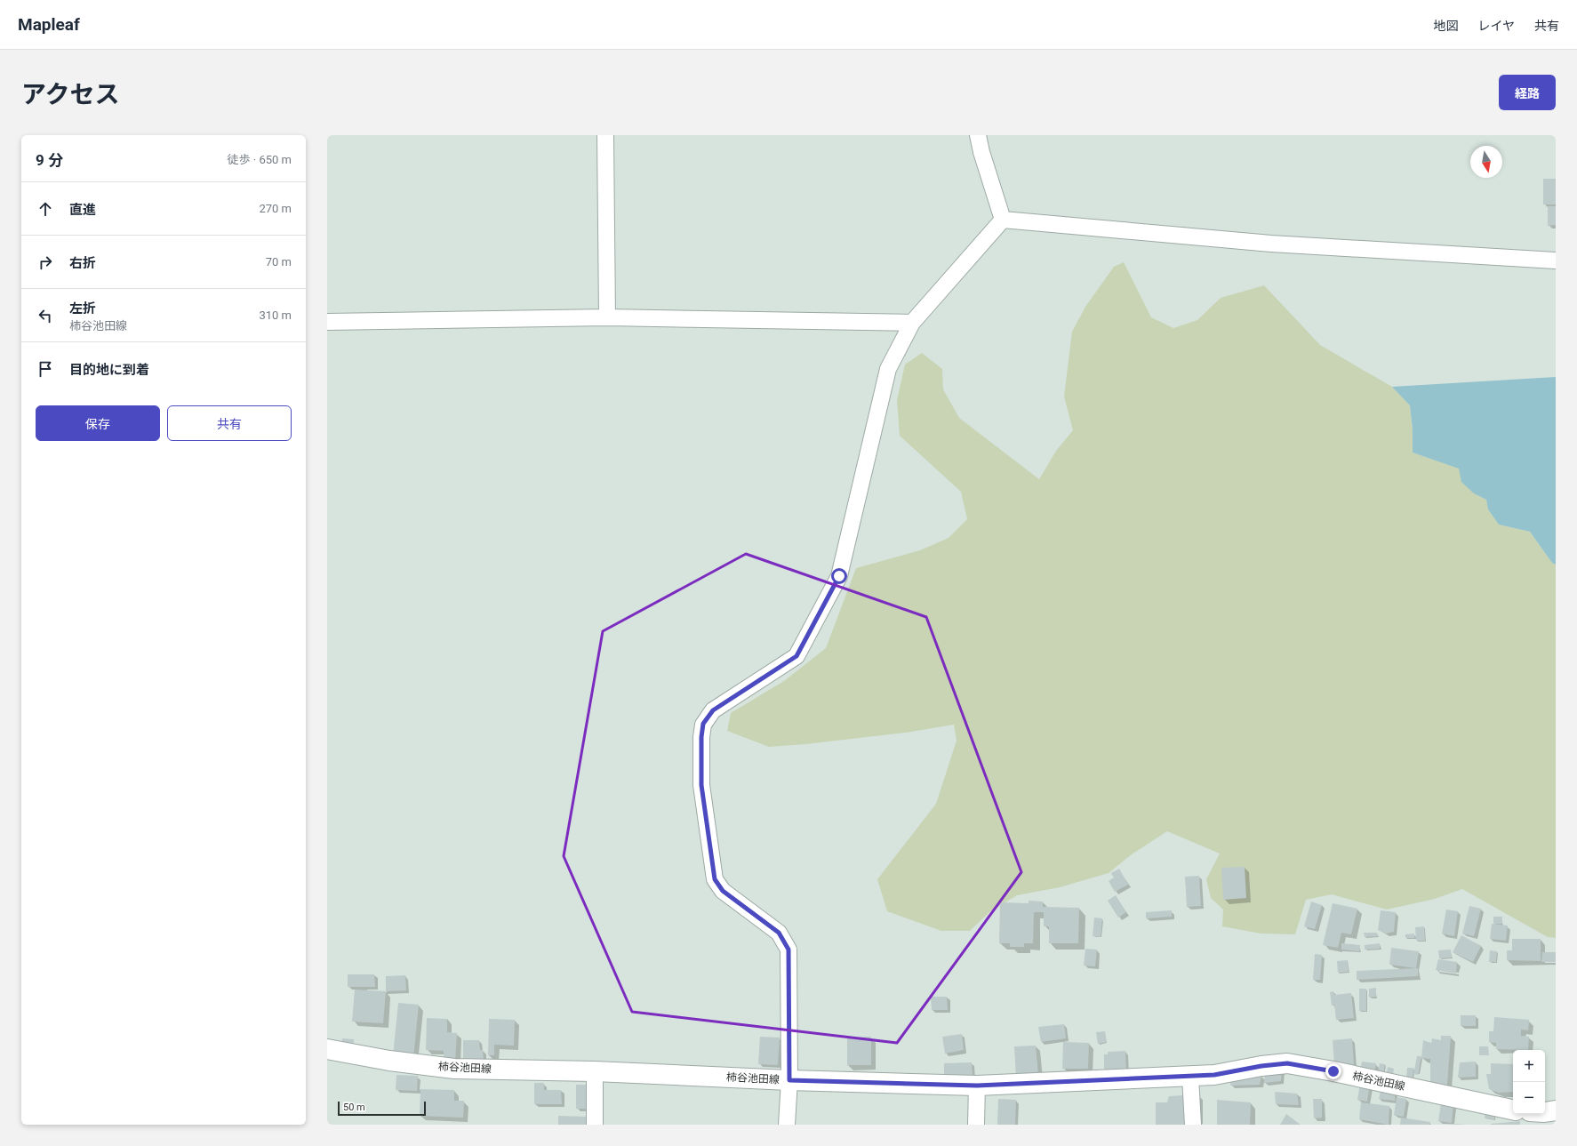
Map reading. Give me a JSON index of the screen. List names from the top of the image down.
{
  "streets": {
    "main road": ["柿谷池田線"]
  },
  "scale_bar": "50 m",
  "north": "bottom",
  "page": {
    "header": "Mapleaf",
    "nav": ["地図", "レイヤ", "共有"],
    "title": "アクセス",
    "buttons": [
      "経路",
      ["保存", "共有"]
    ],
    "heading": ["9 分", "徒歩 · 650 m"],
    "list": [
      ["直進", "270 m"],
      ["右折", "70 m"],
      ["左折", "柿谷池田線", "310 m"],
      "目的地に到着"
    ],
    "map_buttons": ["+", "−"],
    "scale": "50 m"
  }
}
